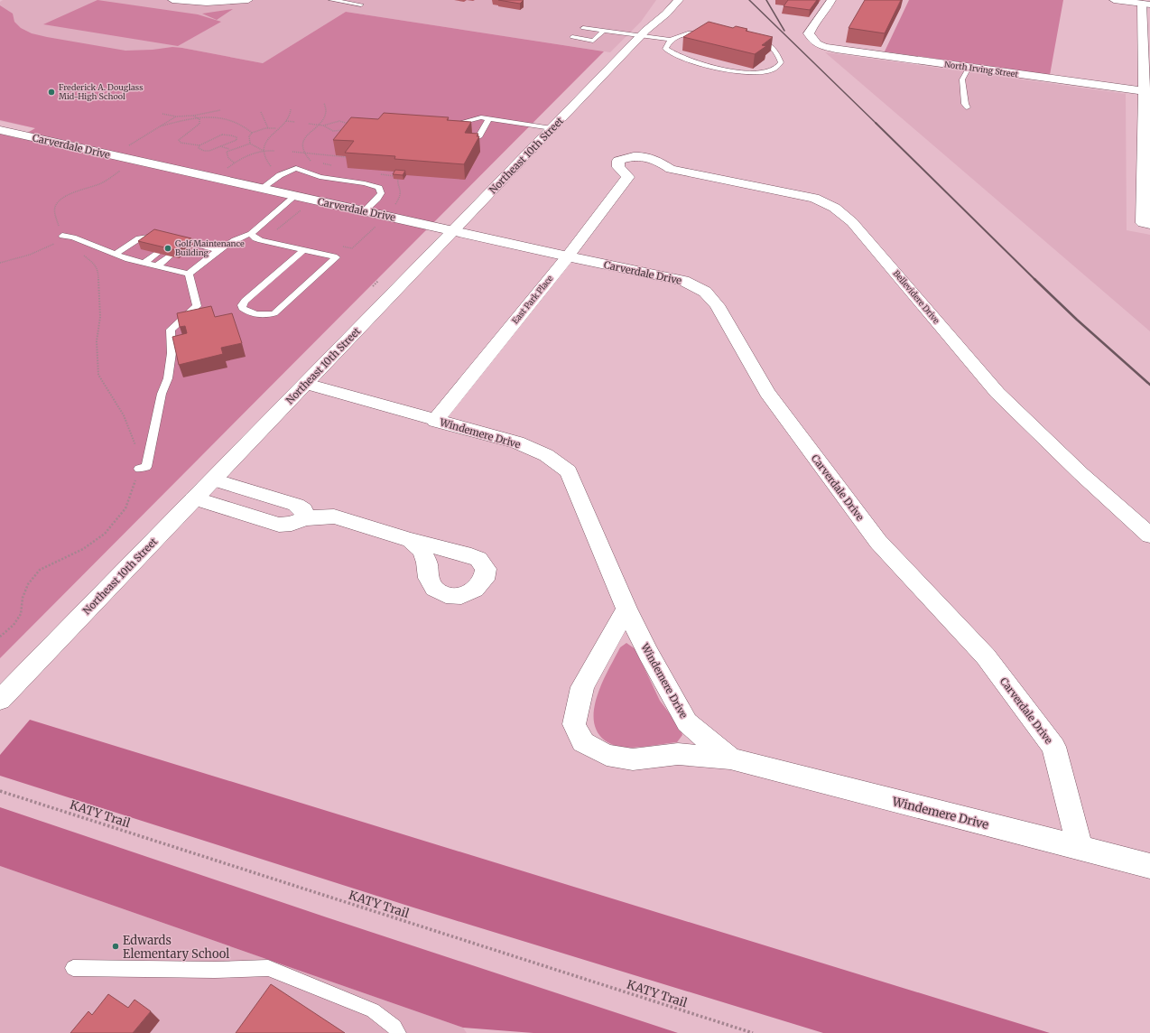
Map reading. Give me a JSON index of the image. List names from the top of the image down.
{
  "streets": {
    "street": [
      "North Irving Street",
      "Carverdale Drive",
      "Northeast 10th Street",
      "Bellevidere Drive",
      "East Park Place",
      "Windemere Drive"
    ],
    "path": ["KATY Trail"]
  },
  "crossings": [
    ["Carverdale Drive", "Northeast 10th Street"],
    ["Carverdale Drive", "East Park Place"],
    ["Carverdale Drive", "Windemere Drive"],
    ["Northeast 10th Street", "Windemere Drive"],
    ["Bellevidere Drive", "East Park Place"],
    ["East Park Place", "Windemere Drive"]
  ],
  "places": ["Frederick A. Douglass Mid-High School", "Golf Maintenance Building", "Edwards Elementary School"]
}
